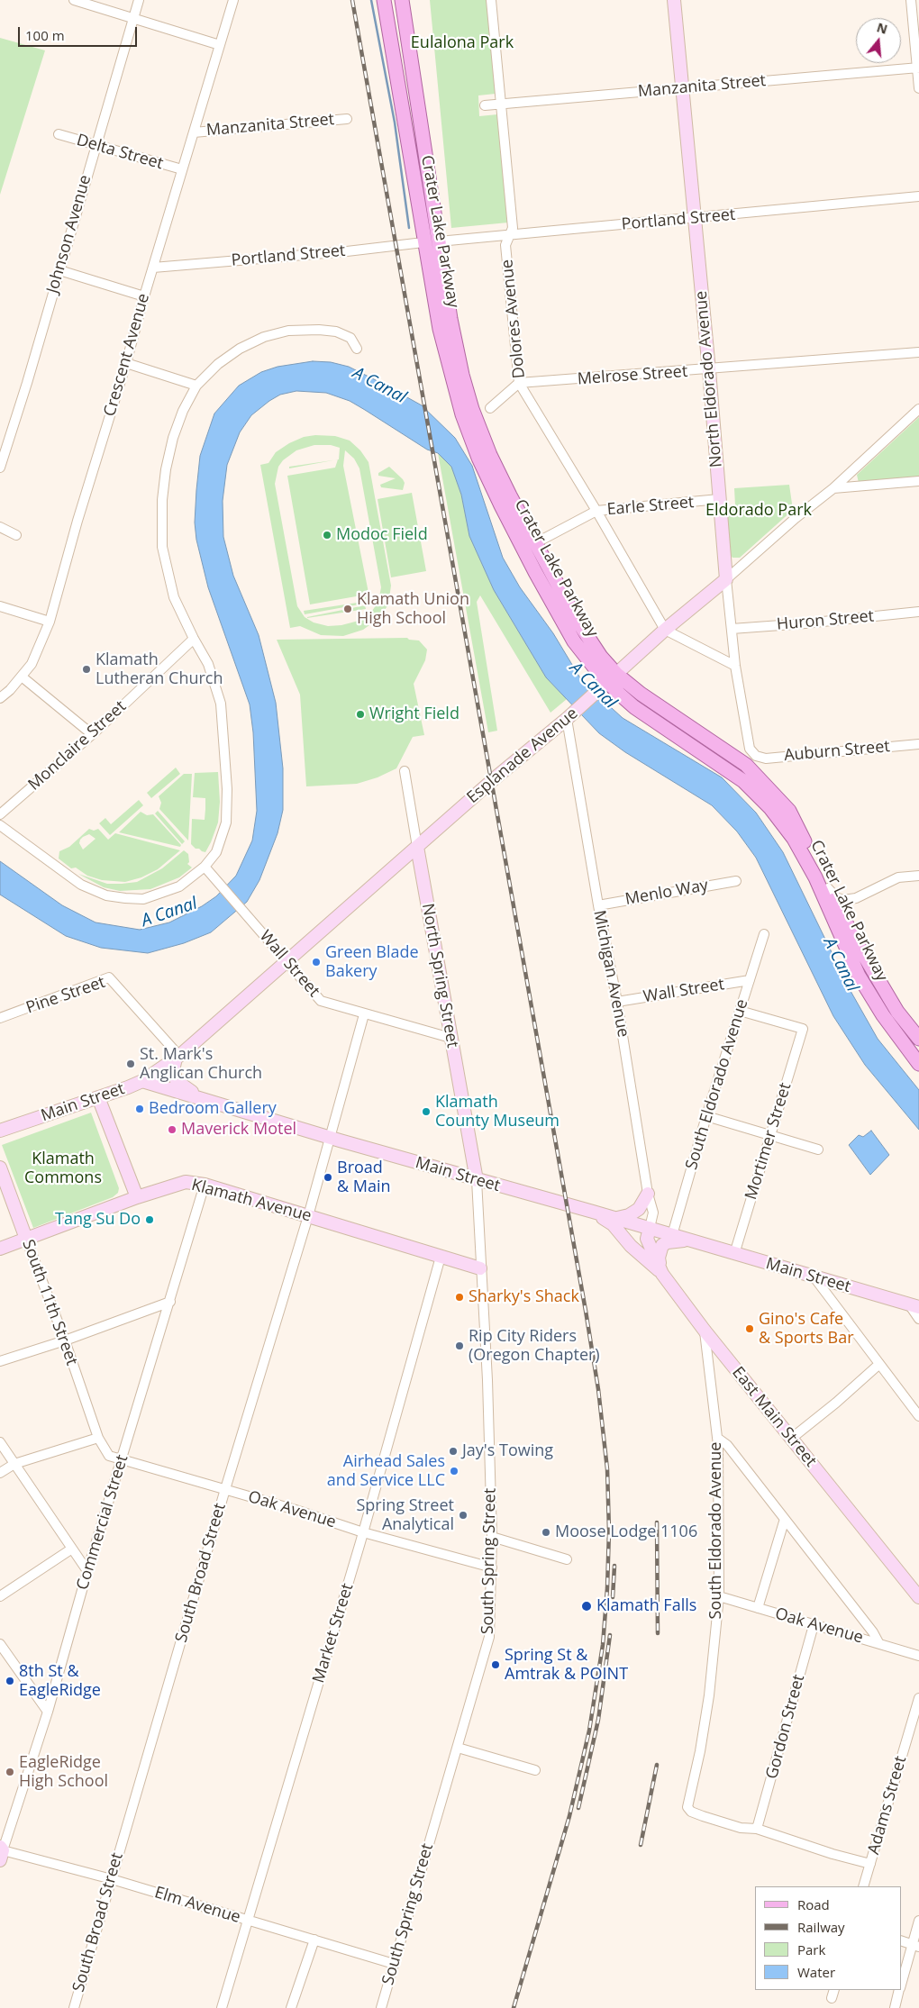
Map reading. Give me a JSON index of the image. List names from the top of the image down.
{
  "streets": {
    "main road": ["Crater Lake Parkway"],
    "street": [
      "Manzanita Street",
      "Delta Street",
      "Portland Street",
      "Johnson Avenue",
      "Dolores Avenue",
      "Crescent Avenue",
      "Melrose Street",
      "North Eldorado Avenue",
      "Earle Street",
      "Huron Street",
      "Monclaire Street",
      "Auburn Street",
      "Esplanade Avenue",
      "Menlo Way",
      "Wall Street",
      "Michigan Avenue",
      "North Spring Street",
      "Pine Street",
      "South Eldorado Avenue",
      "Main Street",
      "Mortimer Street",
      "Klamath Avenue",
      "South 11th Street",
      "East Main Street",
      "Oak Avenue",
      "Commercial Street",
      "South Spring Street",
      "South Broad Street",
      "Market Street",
      "Gordon Street",
      "Adams Street",
      "Elm Avenue"
    ]
  },
  "crossings": [
    ["Manzanita Street", "Dolores Avenue"],
    ["Manzanita Street", "Crescent Avenue"],
    ["Manzanita Street", "North Eldorado Avenue"],
    ["Delta Street", "Johnson Avenue"],
    ["Delta Street", "Crescent Avenue"],
    ["Portland Street", "Crater Lake Parkway"],
    ["Portland Street", "Dolores Avenue"],
    ["Portland Street", "Crescent Avenue"],
    ["Portland Street", "North Eldorado Avenue"],
    ["Crater Lake Parkway", "Earle Street"],
    ["Crater Lake Parkway", "Esplanade Avenue"],
    ["Dolores Avenue", "Melrose Street"],
    ["Dolores Avenue", "Earle Street"],
    ["Dolores Avenue", "Esplanade Avenue"],
    ["Melrose Street", "North Eldorado Avenue"],
    ["North Eldorado Avenue", "Earle Street"],
    ["North Eldorado Avenue", "Huron Street"],
    ["North Eldorado Avenue", "Auburn Street"],
    ["North Eldorado Avenue", "Esplanade Avenue"],
    ["Esplanade Avenue", "Wall Street"],
    ["Esplanade Avenue", "Michigan Avenue"],
    ["Esplanade Avenue", "North Spring Street"],
    ["Esplanade Avenue", "Pine Street"],
    ["Esplanade Avenue", "Main Street"],
    ["Menlo Way", "Michigan Avenue"],
    ["Wall Street", "Michigan Avenue"],
    ["Wall Street", "North Spring Street"],
    ["Wall Street", "South Eldorado Avenue"],
    ["Wall Street", "Mortimer Street"],
    ["Wall Street", "South Broad Street"],
    ["Michigan Avenue", "Main Street"],
    ["Michigan Avenue", "East Main Street"],
    ["North Spring Street", "Main Street"],
    ["North Spring Street", "South Spring Street"],
    ["South Eldorado Avenue", "Main Street"],
    ["South Eldorado Avenue", "East Main Street"],
    ["South Eldorado Avenue", "Oak Avenue"],
    ["South Eldorado Avenue", "Gordon Street"],
    ["South Eldorado Avenue", "Adams Street"],
    ["Main Street", "Mortimer Street"],
    ["Main Street", "East Main Street"],
    ["Main Street", "South Spring Street"],
    ["Main Street", "South Broad Street"],
    ["Klamath Avenue", "South 11th Street"],
    ["Klamath Avenue", "Commercial Street"],
    ["Klamath Avenue", "South Spring Street"],
    ["Klamath Avenue", "South Broad Street"],
    ["Klamath Avenue", "Market Street"],
    ["South 11th Street", "Oak Avenue"],
    ["Oak Avenue", "Commercial Street"],
    ["Oak Avenue", "South Spring Street"],
    ["Oak Avenue", "South Broad Street"],
    ["Oak Avenue", "Market Street"],
    ["Oak Avenue", "Gordon Street"],
    ["Commercial Street", "Elm Avenue"],
    ["South Spring Street", "Elm Avenue"],
    ["South Broad Street", "Elm Avenue"],
    ["Market Street", "Elm Avenue"]
  ],
  "water": ["A Canal"],
  "parks": ["Eulalona Park", "Eldorado Park", "Klamath Commons"],
  "places": [
    "Modoc Field",
    "Klamath Union High School",
    "Klamath Lutheran Church",
    "Wright Field",
    "Green Blade Bakery",
    "St. Mark's Anglican Church",
    "Bedroom Gallery",
    "Klamath County Museum",
    "Maverick Motel",
    "Broad & Main",
    "Tang Su Do",
    "Sharky's Shack",
    "Gino's Cafe & Sports Bar",
    "Rip City Riders (Oregon Chapter)",
    "Jay's Towing",
    "Airhead Sales and Service LLC",
    "Spring Street Analytical",
    "Moose Lodge 1106",
    "Klamath Falls",
    "Spring St & Amtrak & POINT",
    "8th St & EagleRidge",
    "EagleRidge High School"
  ],
  "legend": [
    "Road",
    "Railway",
    "Park",
    "Water"
  ],
  "scale_bar": "100 m",
  "north": "top"
}
